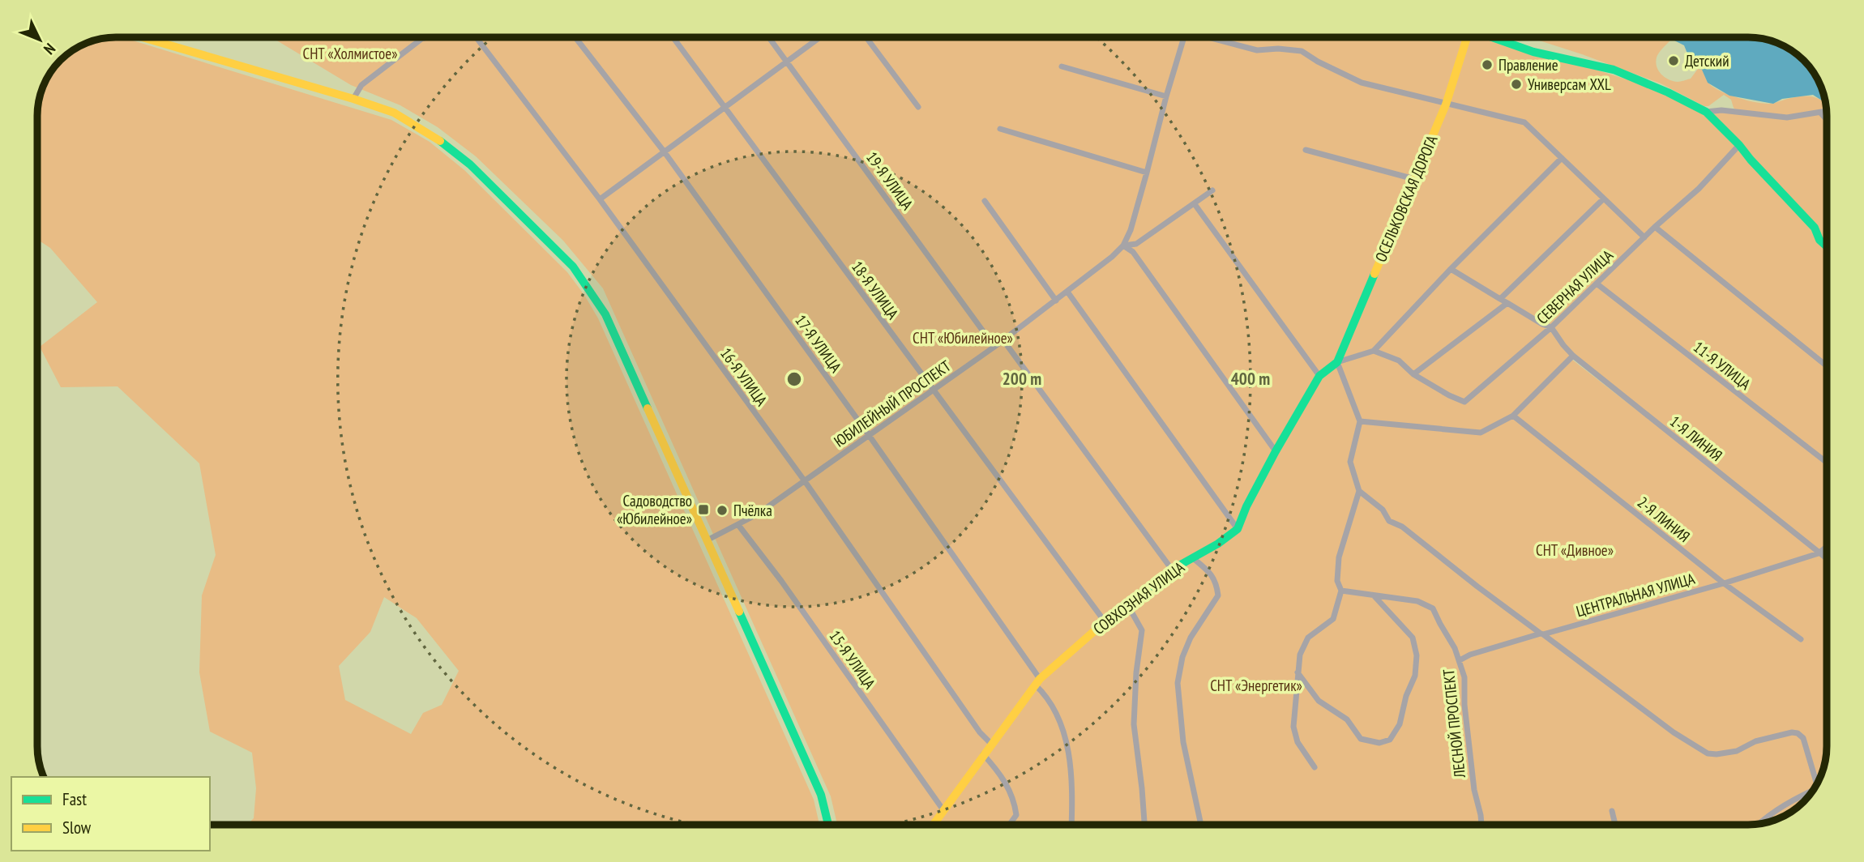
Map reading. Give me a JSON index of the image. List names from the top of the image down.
{
  "streets": {
    "street": [
      "19-Я УЛИЦА",
      "ОСЕЛЬКОВСКАЯ ДОРОГА",
      "СЕВЕРНАЯ УЛИЦА",
      "18-Я УЛИЦА",
      "17-Я УЛИЦА",
      "11-Я УЛИЦА",
      "16-Я УЛИЦА",
      "ЮБИЛЕЙНЫЙ ПРОСПЕКТ",
      "1-Я ЛИНИЯ",
      "2-Я ЛИНИЯ",
      "ЦЕНТРАЛЬНАЯ УЛИЦА",
      "СОВХОЗНАЯ УЛИЦА",
      "15-Я УЛИЦА",
      "ЛЕСНОЙ ПРОСПЕКТ"
    ]
  },
  "crossings": [
    ["19-Я УЛИЦА", "ЮБИЛЕЙНЫЙ ПРОСПЕКТ"],
    ["СЕВЕРНАЯ УЛИЦА", "11-Я УЛИЦА"],
    ["СЕВЕРНАЯ УЛИЦА", "1-Я ЛИНИЯ"],
    ["18-Я УЛИЦА", "ЮБИЛЕЙНЫЙ ПРОСПЕКТ"],
    ["18-Я УЛИЦА", "СОВХОЗНАЯ УЛИЦА"],
    ["17-Я УЛИЦА", "ЮБИЛЕЙНЫЙ ПРОСПЕКТ"],
    ["17-Я УЛИЦА", "СОВХОЗНАЯ УЛИЦА"],
    ["16-Я УЛИЦА", "ЮБИЛЕЙНЫЙ ПРОСПЕКТ"],
    ["16-Я УЛИЦА", "СОВХОЗНАЯ УЛИЦА"],
    ["ЮБИЛЕЙНЫЙ ПРОСПЕКТ", "15-Я УЛИЦА"],
    ["1-Я ЛИНИЯ", "ЦЕНТРАЛЬНАЯ УЛИЦА"],
    ["2-Я ЛИНИЯ", "ЦЕНТРАЛЬНАЯ УЛИЦА"],
    ["ЦЕНТРАЛЬНАЯ УЛИЦА", "ЛЕСНОЙ ПРОСПЕКТ"],
    ["СОВХОЗНАЯ УЛИЦА", "15-Я УЛИЦА"]
  ],
  "parks": [
    "СНТ «Холмистое»",
    "СНТ «Юбилейное»",
    "СНТ «Дивное»",
    "СНТ «Энергетик»"
  ],
  "places": {
    "other": [
      "Детский",
      "Правление",
      "Универсам XXL",
      "Пчёлка"
    ],
    "transit": ["Садоводство «Юбилейное»"]
  },
  "legend": ["Fast", "Slow"],
  "north": "bottom right",
  "rings": ["200 m", "400 m"]
}
